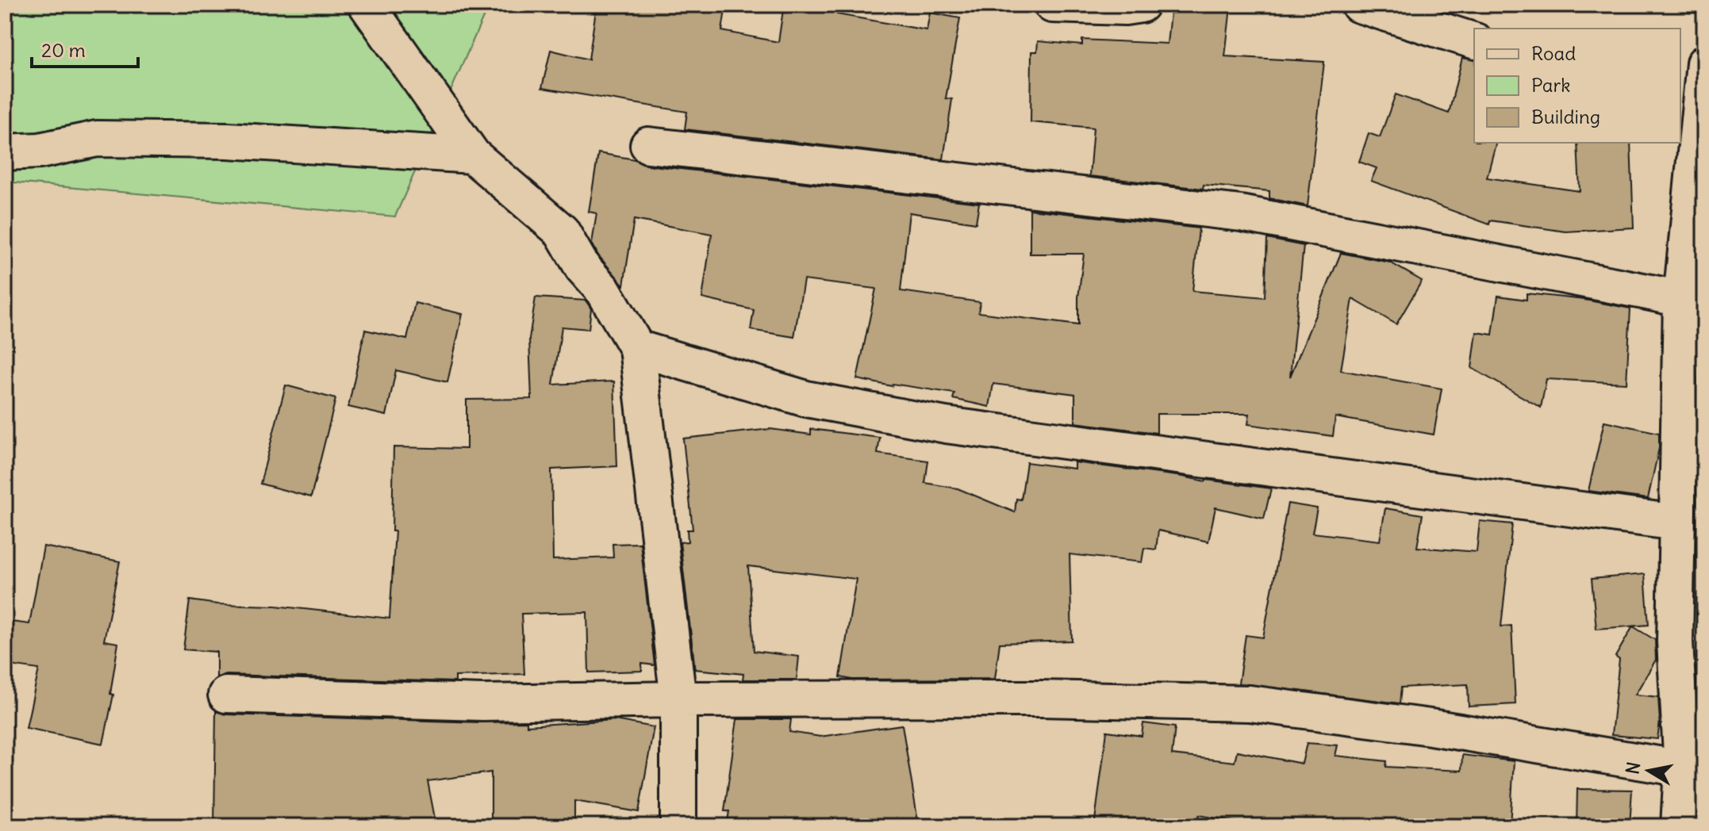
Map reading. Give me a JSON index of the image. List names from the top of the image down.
{
  "legend": ["Road", "Park", "Building"],
  "scale_bar": "20 m",
  "north": "left"
}
